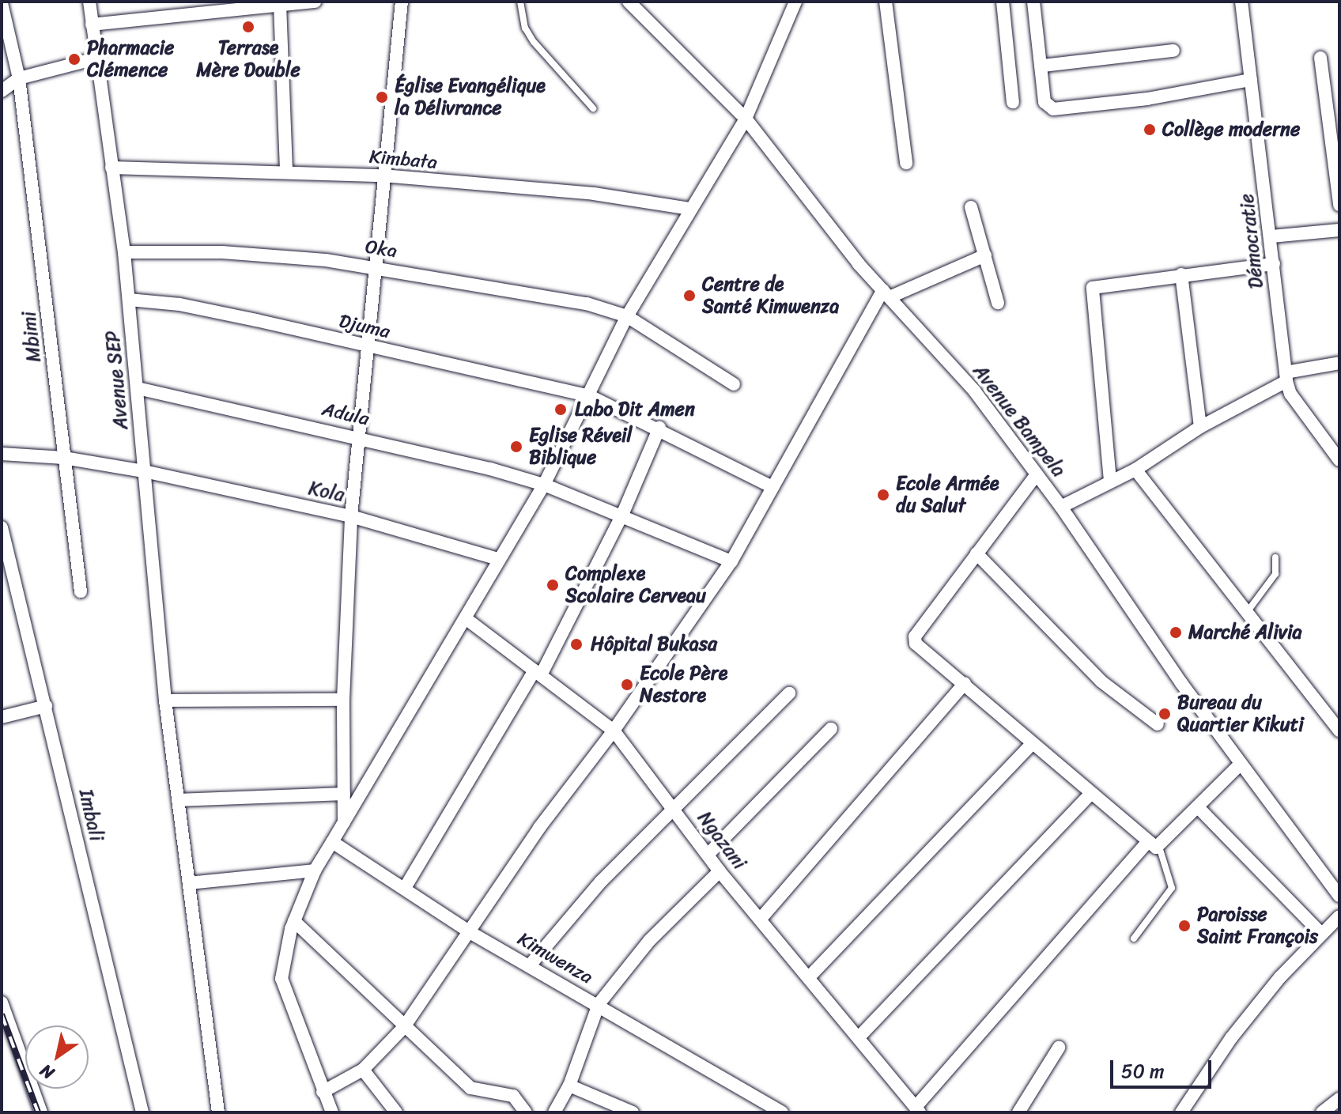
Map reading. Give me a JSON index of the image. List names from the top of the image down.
{
  "streets": {
    "street": [
      "Kimbata",
      "Démocratie",
      "Oka",
      "Djuma",
      "Mbimi",
      "Avenue SEP",
      "Adula",
      "Avenue Bampela",
      "Kola",
      "Imbali",
      "Ngazani",
      "Kimwenza"
    ]
  },
  "crossings": [
    ["Kimbata", "Avenue SEP"],
    ["Oka", "Avenue SEP"],
    ["Djuma", "Avenue SEP"],
    ["Mbimi", "Kola"],
    ["Avenue SEP", "Adula"],
    ["Avenue SEP", "Kola"]
  ],
  "places": [
    "Terrase Mère Double",
    "Pharmacie Clémence",
    "Église Evangélique la Délivrance",
    "Collège moderne",
    "Centre de Santé Kimwenza",
    "Labo Dit Amen",
    "Eglise Réveil Biblique",
    "Ecole Armée du Salut",
    "Complexe Scolaire Cerveau",
    "Marché Alivia",
    "Hôpital Bukasa",
    "Ecole Père Nestore",
    "Bureau du Quartier Kikuti",
    "Paroisse Saint François"
  ],
  "scale_bar": "50 m",
  "north": "bottom left"
}
